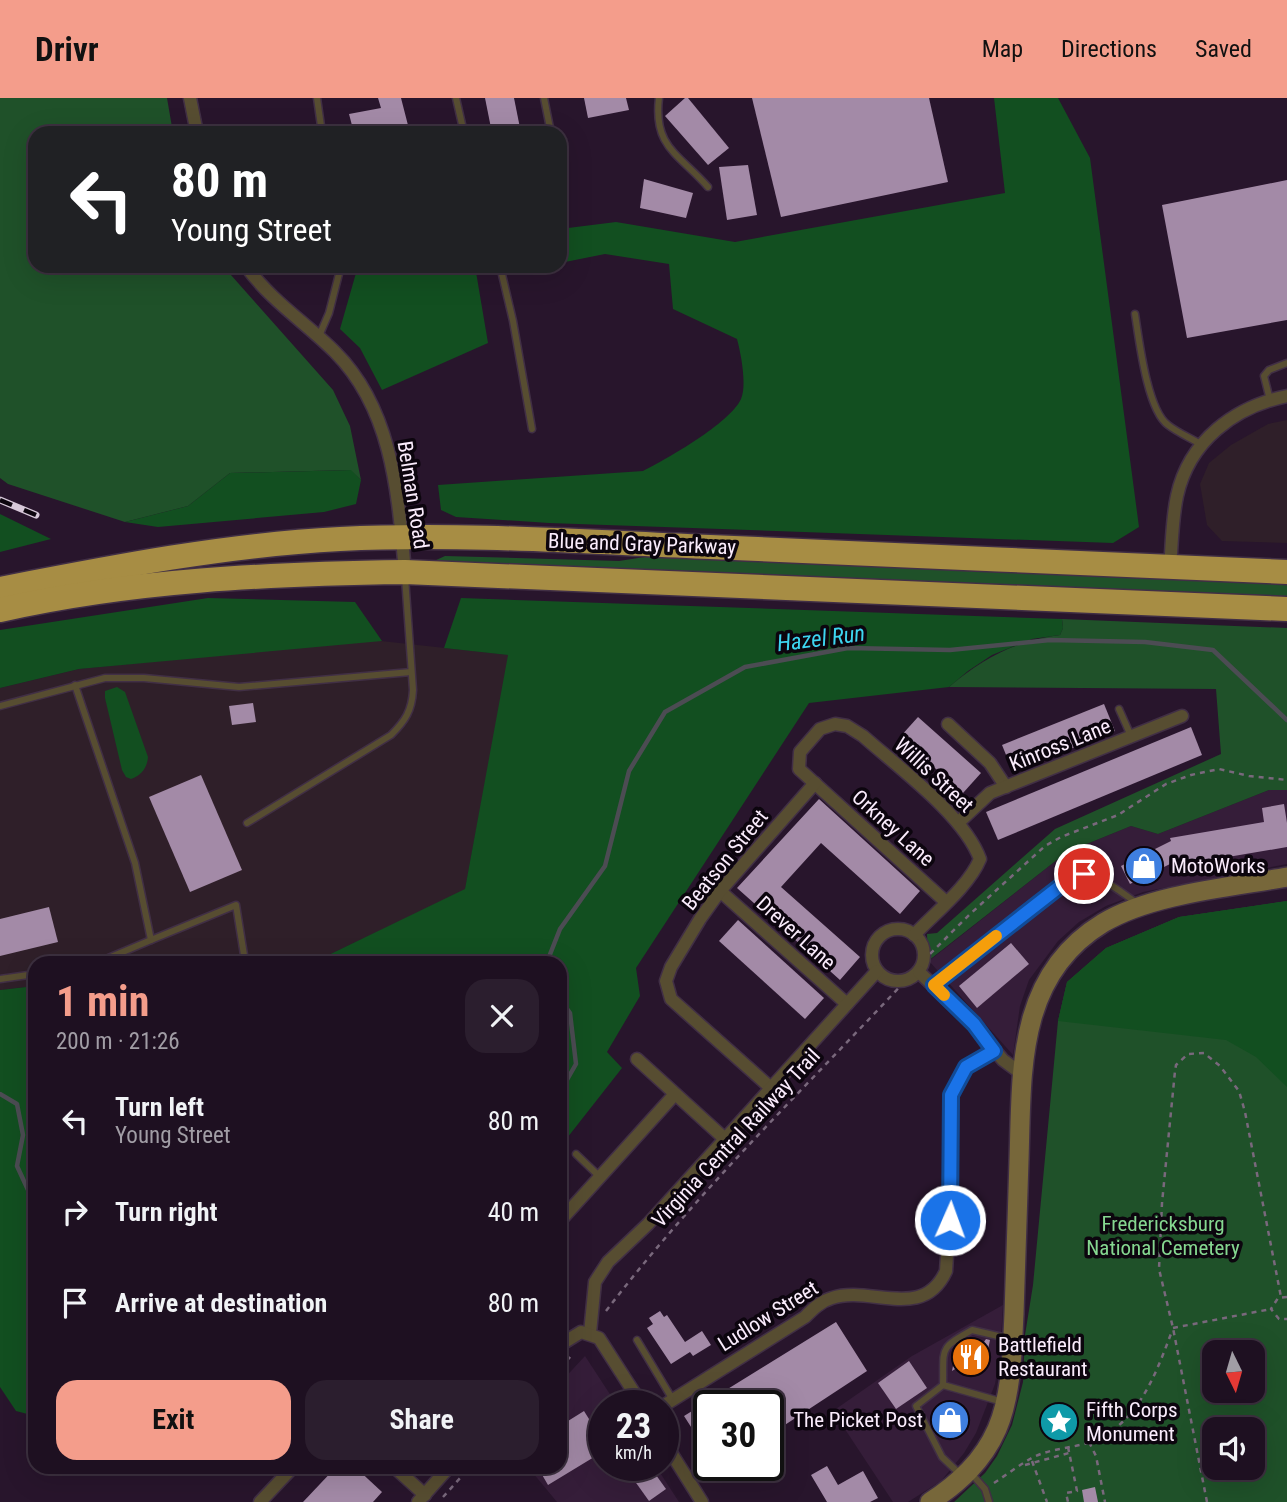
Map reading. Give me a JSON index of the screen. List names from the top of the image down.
{
  "streets": {
    "highway": ["Blue and Gray Parkway"],
    "street": [
      "Belman Road",
      "Kinross Lane",
      "Willis Street",
      "Orkney Lane",
      "Beatson Street",
      "Drever Lane",
      "Ludlow Street"
    ],
    "path": ["Virginia Central Railway Trail"]
  },
  "crossings": [
    ["Belman Road", "Blue and Gray Parkway"],
    ["Kinross Lane", "Willis Street"],
    ["Willis Street", "Orkney Lane"],
    ["Willis Street", "Beatson Street"],
    ["Orkney Lane", "Beatson Street"],
    ["Beatson Street", "Drever Lane"]
  ],
  "water": ["Hazel Run"],
  "parks": ["Fredericksburg National Cemetery"],
  "places": {
    "shop": ["MotoWorks", "The Picket Post"],
    "restaurant": ["Battlefield Restaurant"],
    "place": ["Fifth Corps Monument"]
  },
  "north": "bottom",
  "page": {
    "header": "Drivr",
    "nav": ["Map", "Directions", "Saved"],
    "turn": ["80 m", "Young Street"],
    "heading": ["1 min", "200 m · 21:26"],
    "list": [
      {
        "name": "Turn left",
        "note": "Young Street",
        "value": "80 m"
      },
      {
        "name": "Turn right",
        "value": "40 m"
      },
      {
        "name": "Arrive at destination",
        "value": "80 m"
      }
    ],
    "buttons": ["Exit", "Share"],
    "speed": "23 km/h",
    "limit": "30"
  }
}
